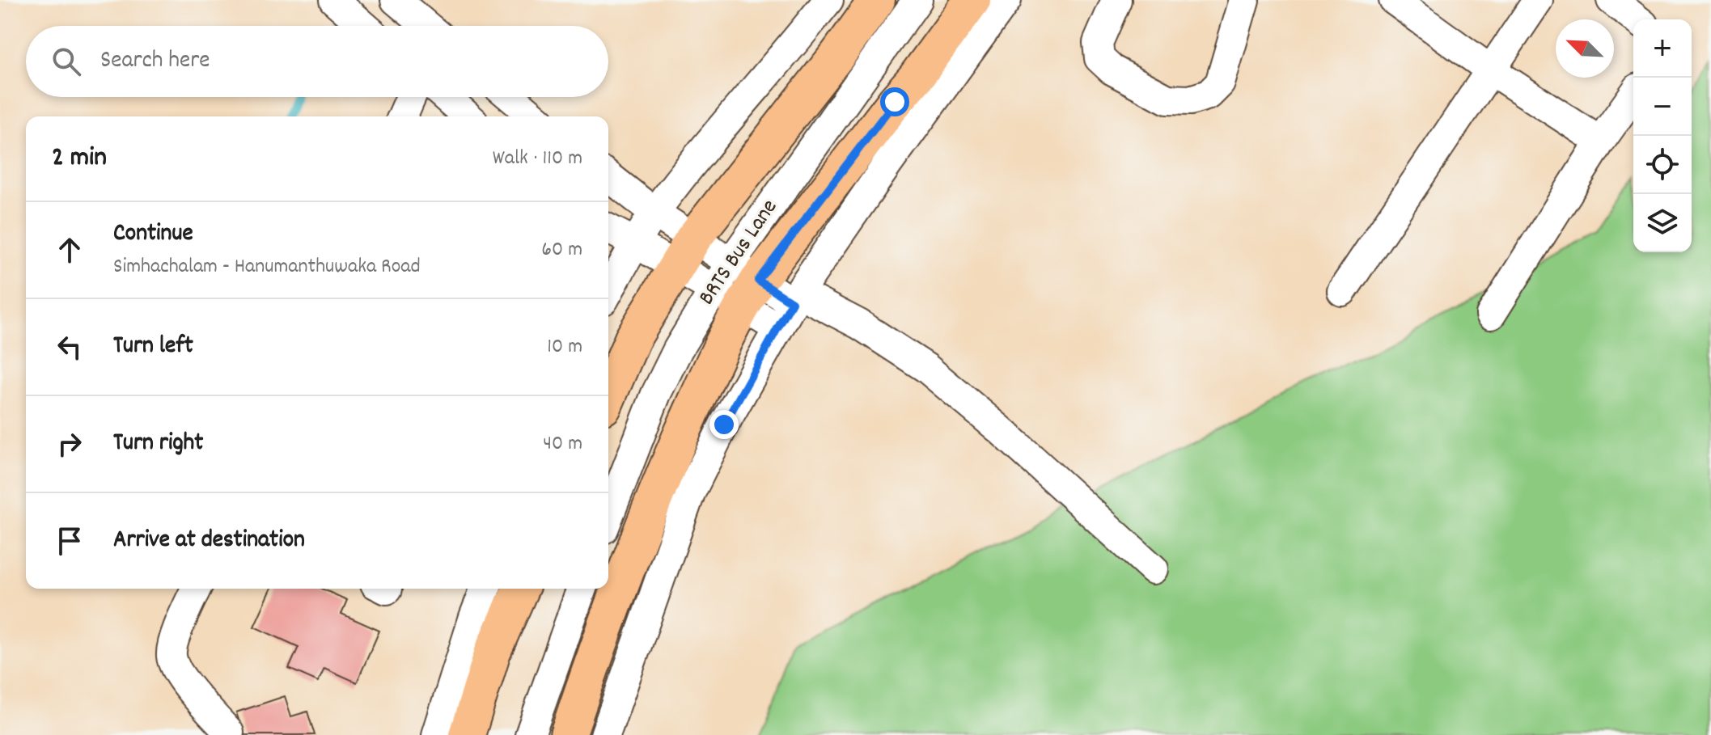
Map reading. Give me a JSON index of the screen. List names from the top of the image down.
{
  "streets": {
    "street": ["BRTS Bus Lane"]
  },
  "north": "top left",
  "page": {
    "map_buttons": ["+", "−"],
    "search": "Search here",
    "heading": ["2 min", "Walk · 110 m"],
    "list": [
      ["Continue", "Simhachalam - Hanumanthuwaka Road", "60 m"],
      ["Turn left", "10 m"],
      ["Turn right", "40 m"],
      "Arrive at destination"
    ]
  }
}
